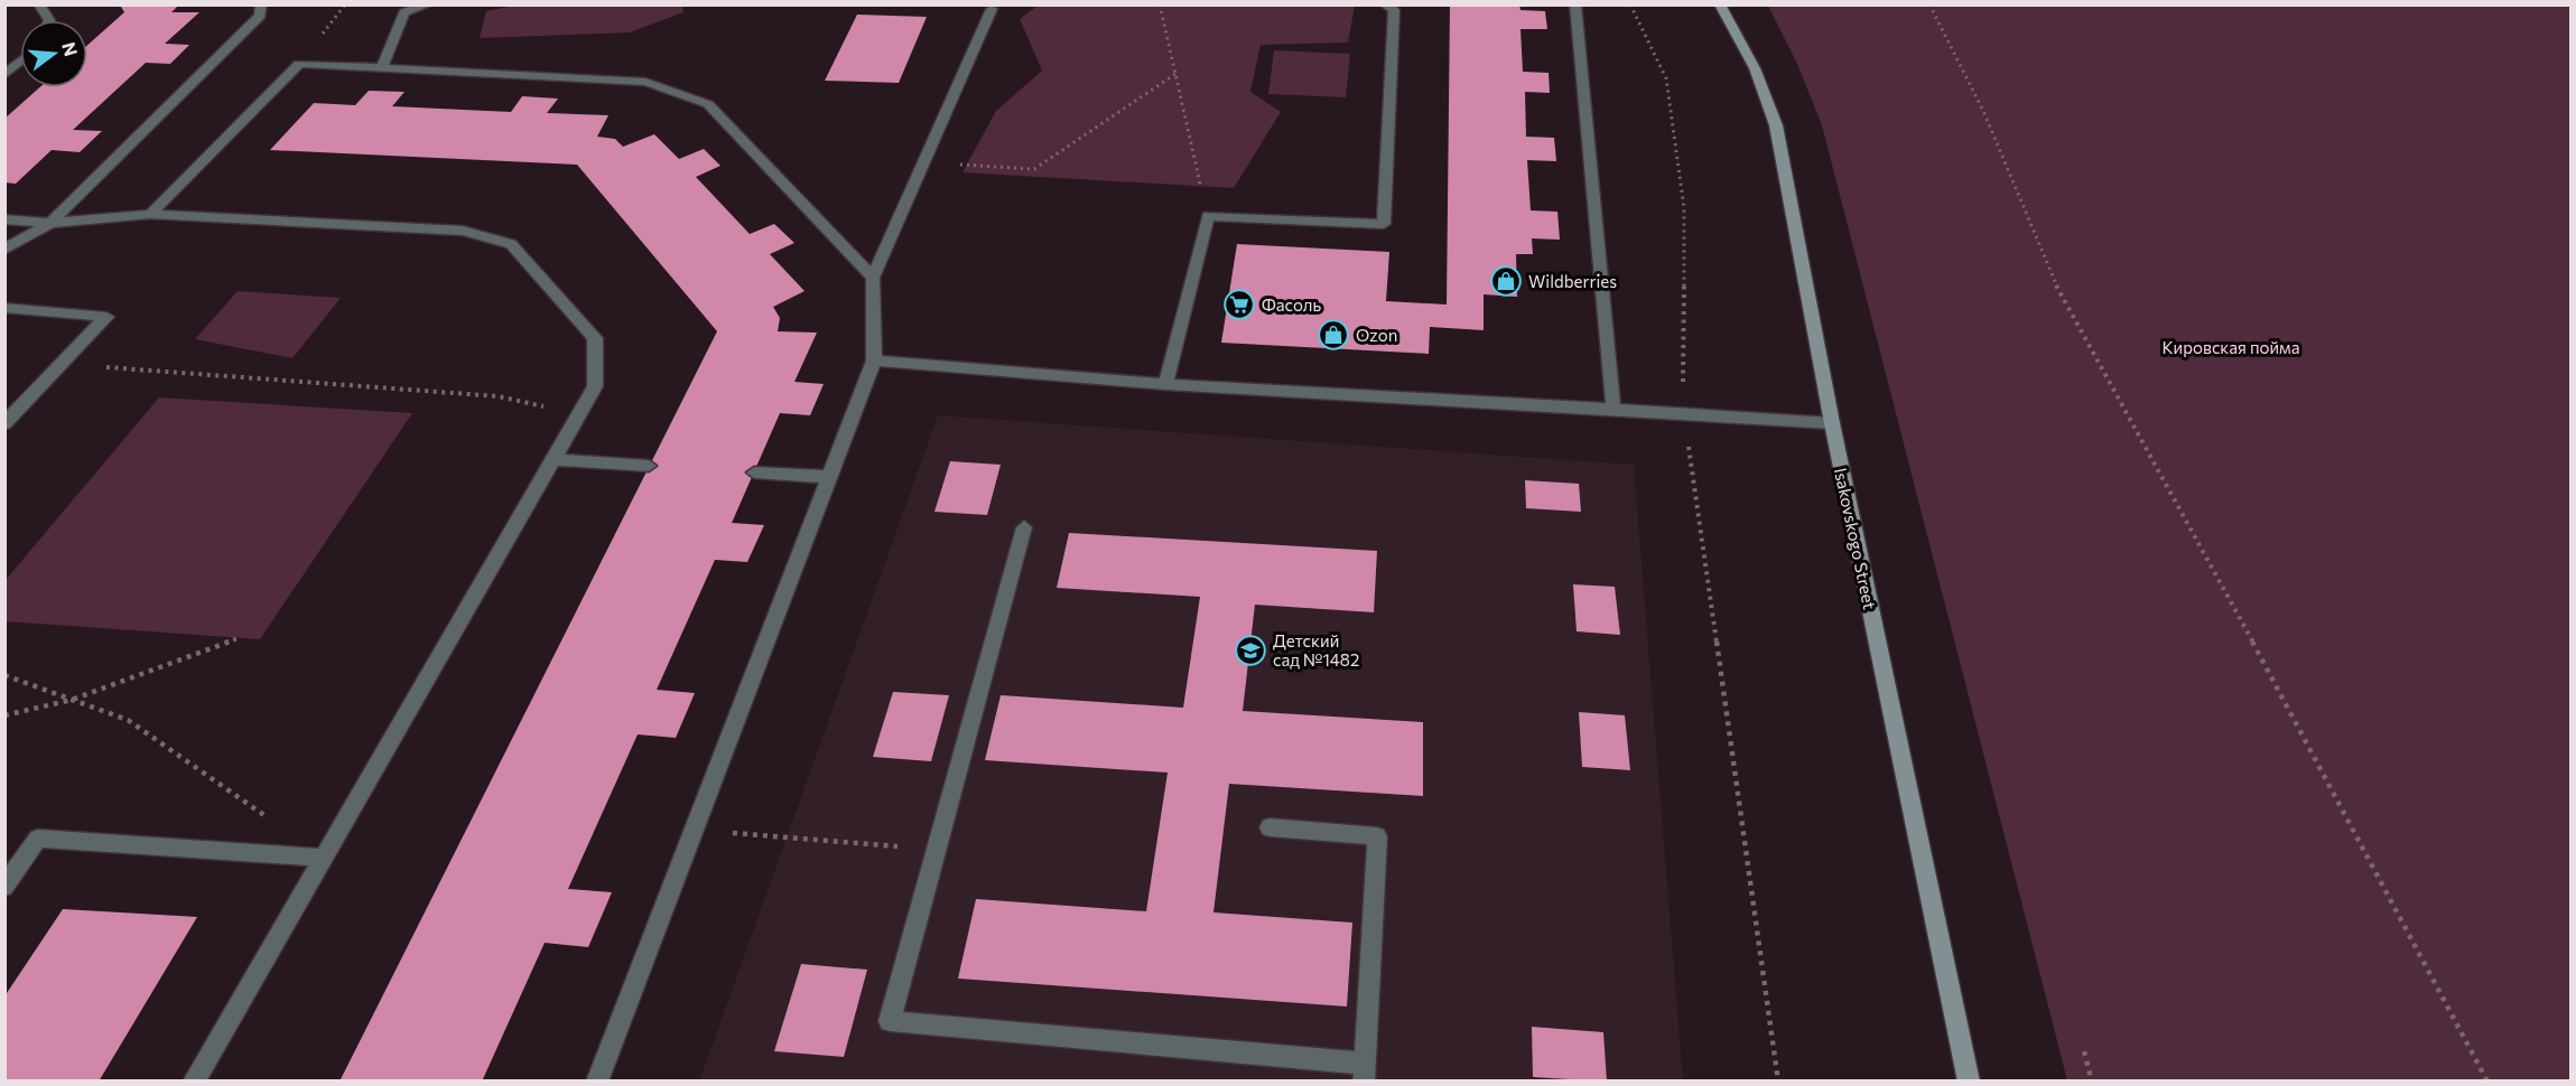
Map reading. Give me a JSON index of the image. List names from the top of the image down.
{
  "streets": {
    "street": ["Isakovskogo Street"]
  },
  "parks": ["Кировская пойма"],
  "places": {
    "shop": ["Wildberries", "Ozon"],
    "supermarket": ["Фасоль"],
    "school or university": ["Детский сад №1482"]
  },
  "north": "right"
}
